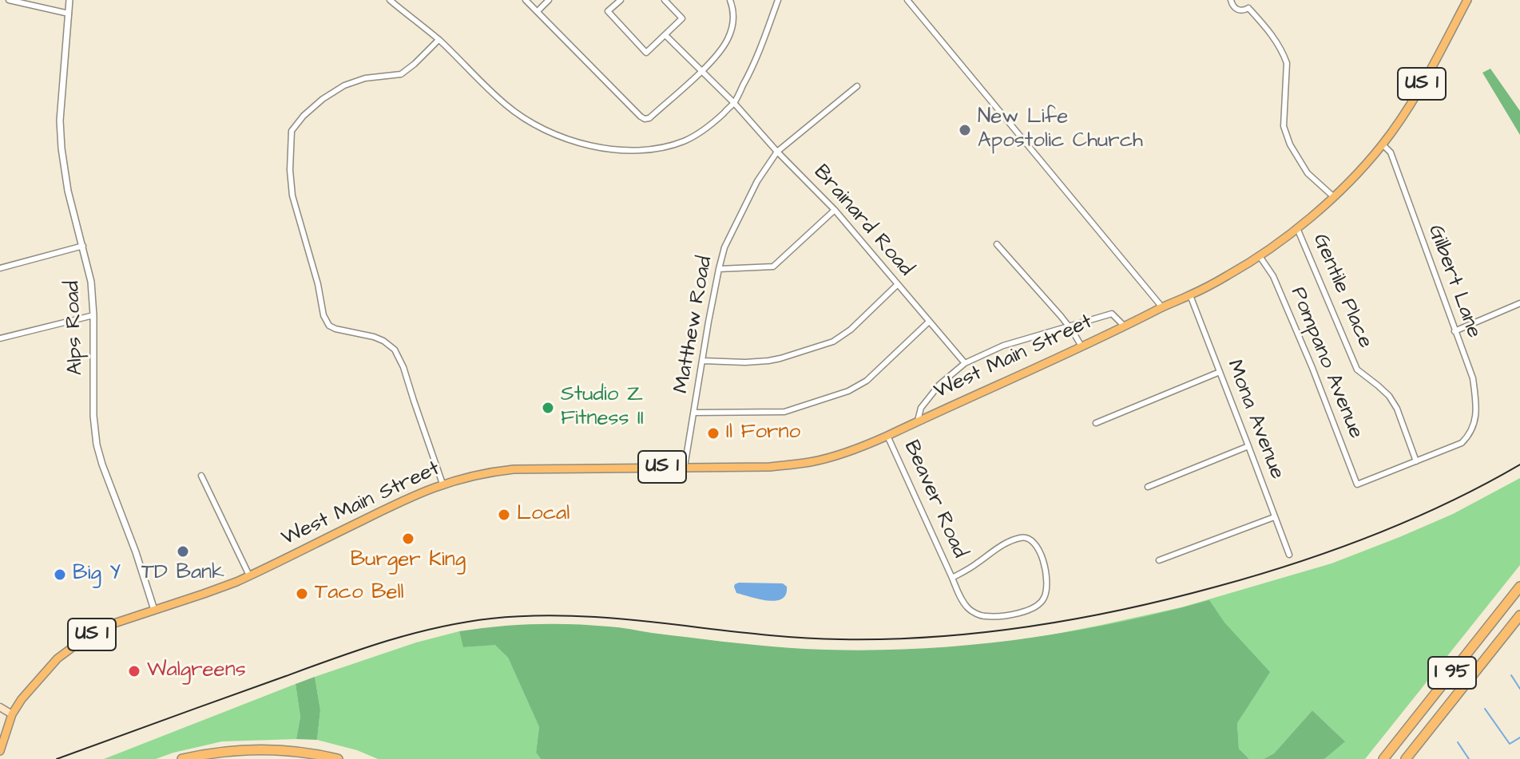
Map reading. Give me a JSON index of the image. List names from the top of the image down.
{
  "streets": {
    "highway": ["I 95"],
    "main road": ["US 1", "West Main Street"],
    "street": [
      "Brainard Road",
      "Gilbert Lane",
      "Gentile Place",
      "Matthew Road",
      "Alps Road",
      "Pompano Avenue",
      "Mona Avenue",
      "Beaver Road"
    ]
  },
  "crossings": [
    ["Brainard Road", "Matthew Road"],
    ["Brainard Road", "West Main Street"],
    ["Gilbert Lane", "Gentile Place"],
    ["Gilbert Lane", "West Main Street"],
    ["Gilbert Lane", "Pompano Avenue"],
    ["Gentile Place", "West Main Street"],
    ["Gentile Place", "Pompano Avenue"],
    ["Matthew Road", "West Main Street"],
    ["Alps Road", "West Main Street"],
    ["West Main Street", "Pompano Avenue"],
    ["West Main Street", "Mona Avenue"],
    ["West Main Street", "Beaver Road"]
  ],
  "places": [
    "New Life Apostolic Church",
    "Studio Z Fitness II",
    "Il Forno",
    "Local",
    "Burger King",
    "TD Bank",
    "Big Y",
    "Taco Bell",
    "Walgreens"
  ]
}
